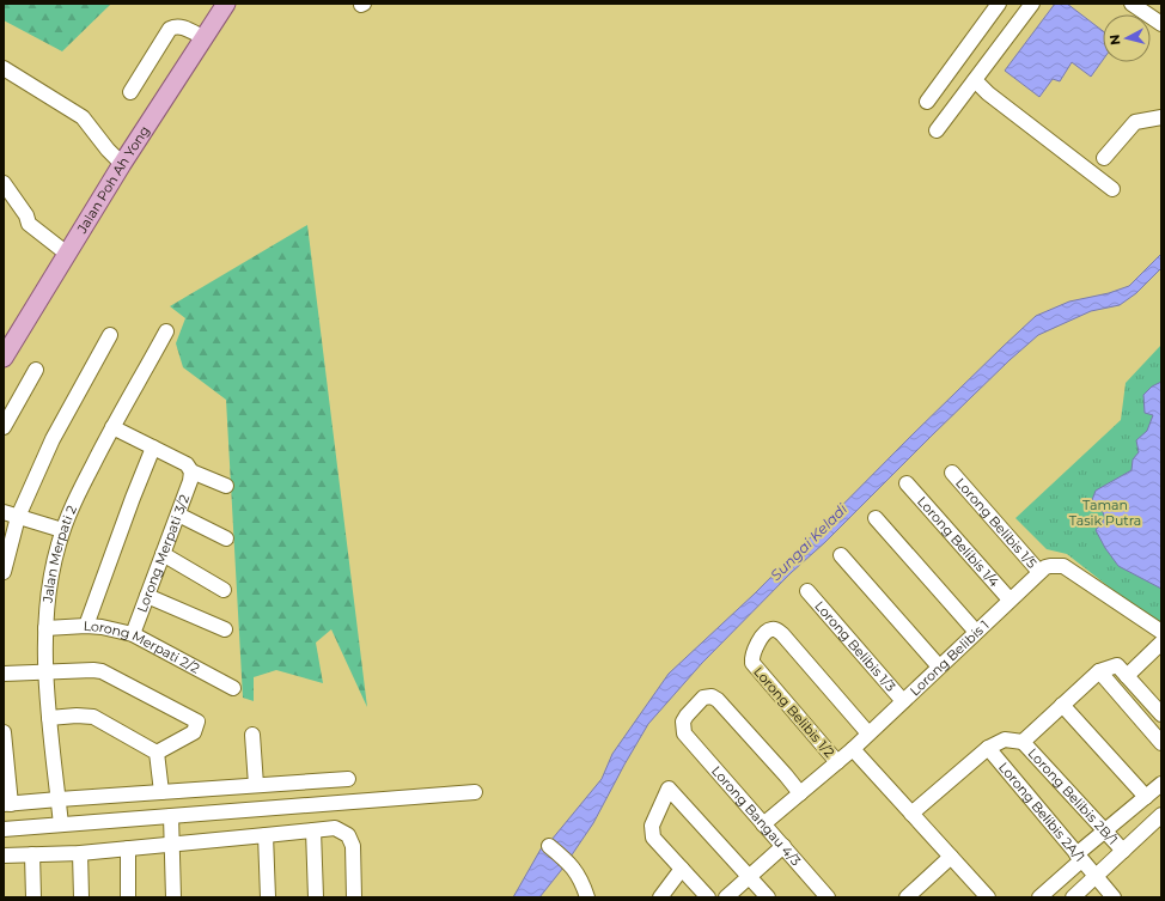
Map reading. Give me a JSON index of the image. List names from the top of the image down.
{
  "streets": {
    "main road": ["Jalan Poh Ah Yong"],
    "street": [
      "Lorong Belibis 1/5",
      "Lorong Belibis 1/4",
      "Lorong Merpati 3/2",
      "Jalan Merpati 2",
      "Lorong Belibis 1/3",
      "Lorong Merpati 2/2",
      "Lorong Belibis 1",
      "Lorong Belibis 1/2",
      "Lorong Belibis 2B/1",
      "Lorong Belibis 2A/1",
      "Lorong Bangau 4/3"
    ]
  },
  "crossings": [
    ["Lorong Belibis 1/5", "Lorong Belibis 1"],
    ["Lorong Belibis 1/4", "Lorong Belibis 1"],
    ["Lorong Merpati 3/2", "Lorong Merpati 2/2"],
    ["Jalan Merpati 2", "Lorong Merpati 2/2"],
    ["Lorong Belibis 1/3", "Lorong Belibis 1"],
    ["Lorong Belibis 1", "Lorong Belibis 1/2"],
    ["Lorong Belibis 1", "Lorong Bangau 4/3"]
  ],
  "water": ["Sungai Keladi"],
  "parks": ["Taman Tasik Putra"],
  "north": "left"
}
